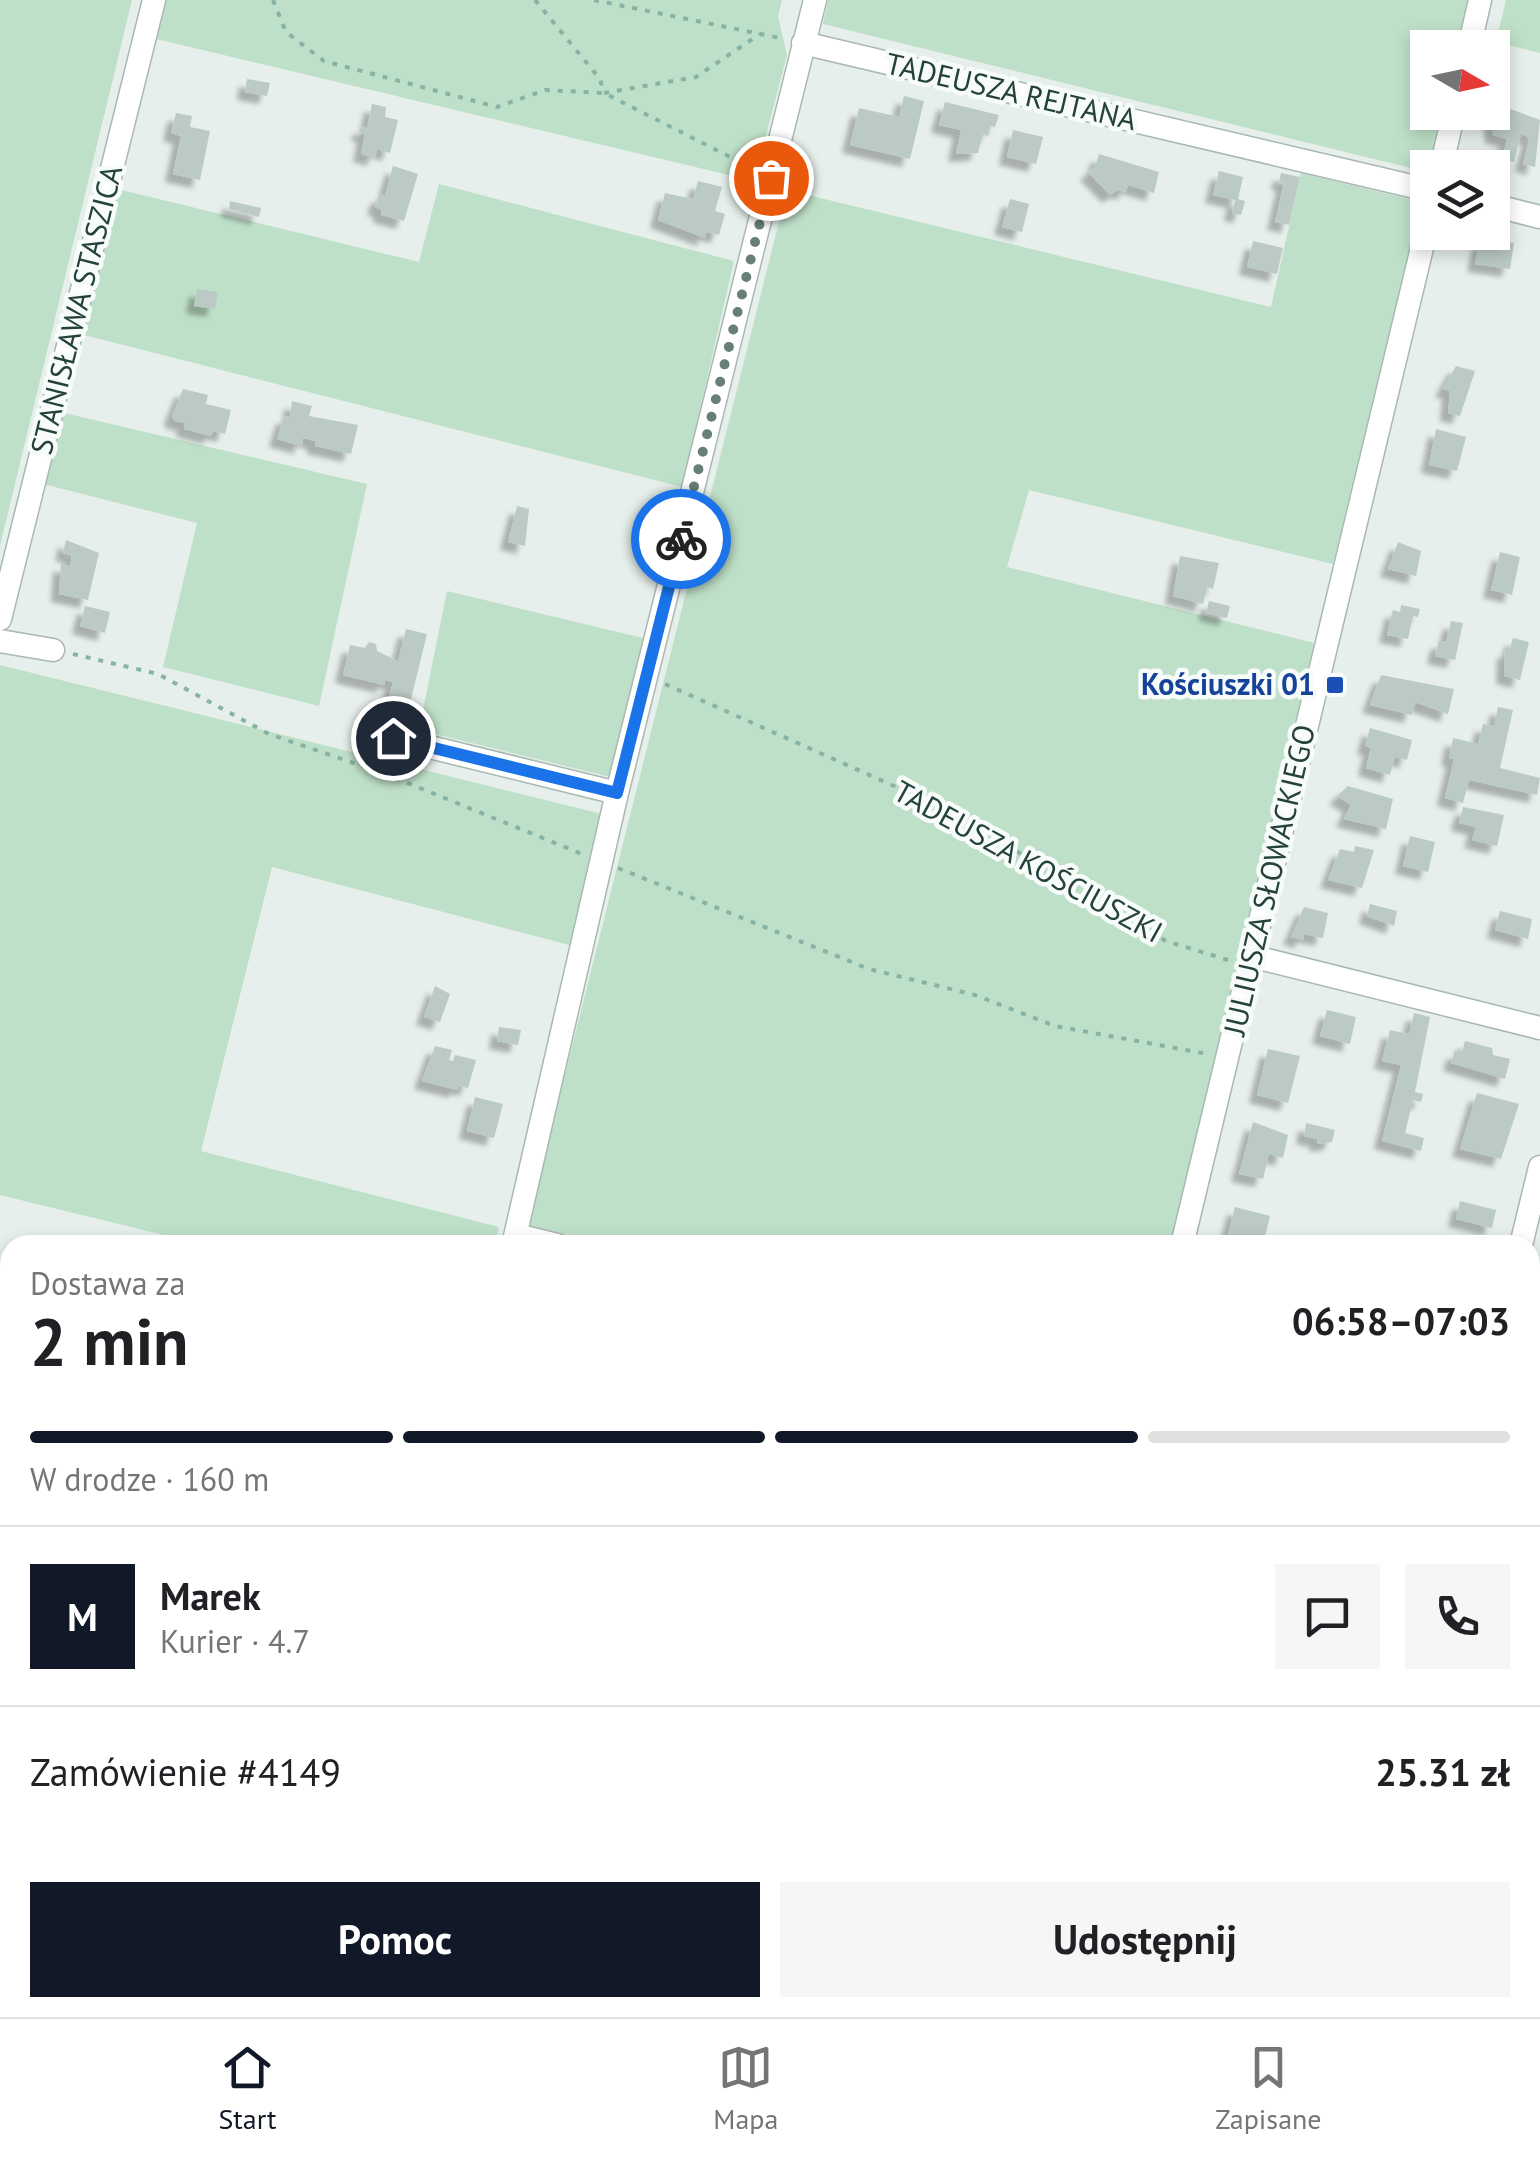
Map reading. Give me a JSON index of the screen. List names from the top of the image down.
{
  "streets": {
    "street": ["TADEUSZA REJTANA", "STANISŁAWA STASZICA", "JULIUSZA SŁOWACKIEGO"],
    "path": ["TADEUSZA KOŚCIUSZKI"]
  },
  "crossings": [
    ["TADEUSZA KOŚCIUSZKI", "JULIUSZA SŁOWACKIEGO"]
  ],
  "places": {
    "transit": ["Kościuszki 01"]
  },
  "north": "right",
  "page": {
    "heading": ["2 min", "Dostawa za", "06:58–07:03"],
    "panel": [
      "Marek",
      "Kurier · 4.7",
      "Zamówienie #4149",
      "25.31 zł"
    ],
    "bar": "W drodze · 160 m",
    "round": "M",
    "buttons": ["Pomoc", "Udostępnij"],
    "tabs": ["Start", "Mapa", "Zapisane"]
  }
}
